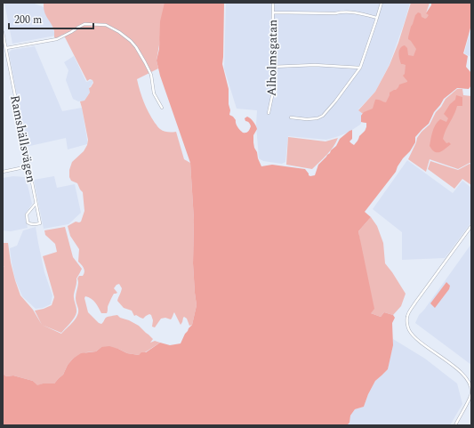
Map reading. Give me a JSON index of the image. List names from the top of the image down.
{
  "streets": {
    "street": ["Alholmsgatan", "Ramshällsvägen"]
  },
  "scale_bar": "200 m"
}
